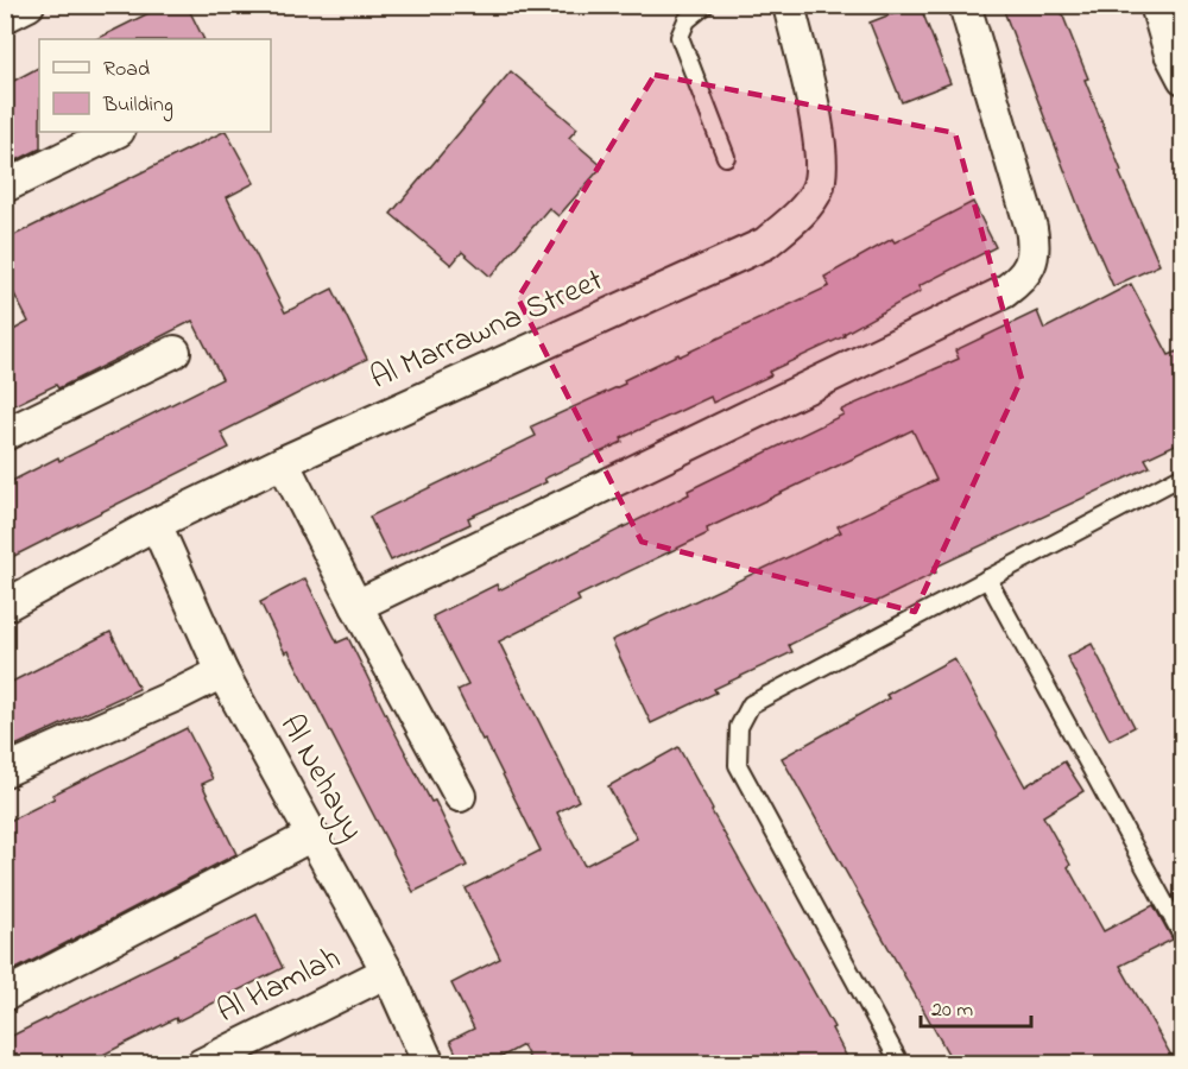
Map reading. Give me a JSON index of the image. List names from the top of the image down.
{
  "streets": {
    "street": ["Al Marrawna Street", "Al Nehayy", "Al Hamlah"]
  },
  "crossings": [
    ["Al Marrawna Street", "Al Nehayy"],
    ["Al Nehayy", "Al Hamlah"]
  ],
  "legend": ["Road", "Building"],
  "scale_bar": "20 m"
}
